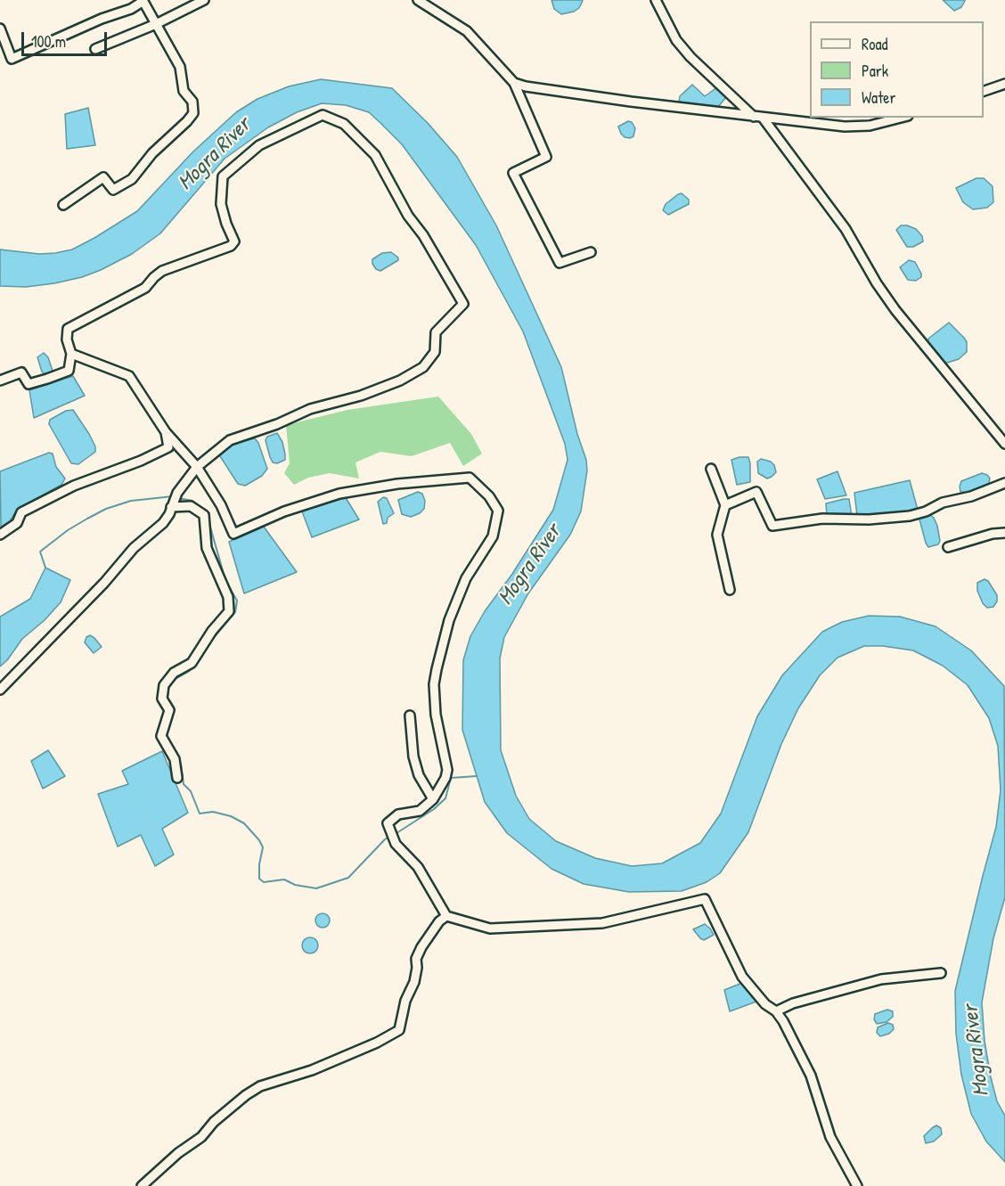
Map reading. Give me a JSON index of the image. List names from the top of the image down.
{
  "water": ["Mogra River"],
  "legend": ["Road", "Park", "Water"],
  "scale_bar": "100 m"
}
